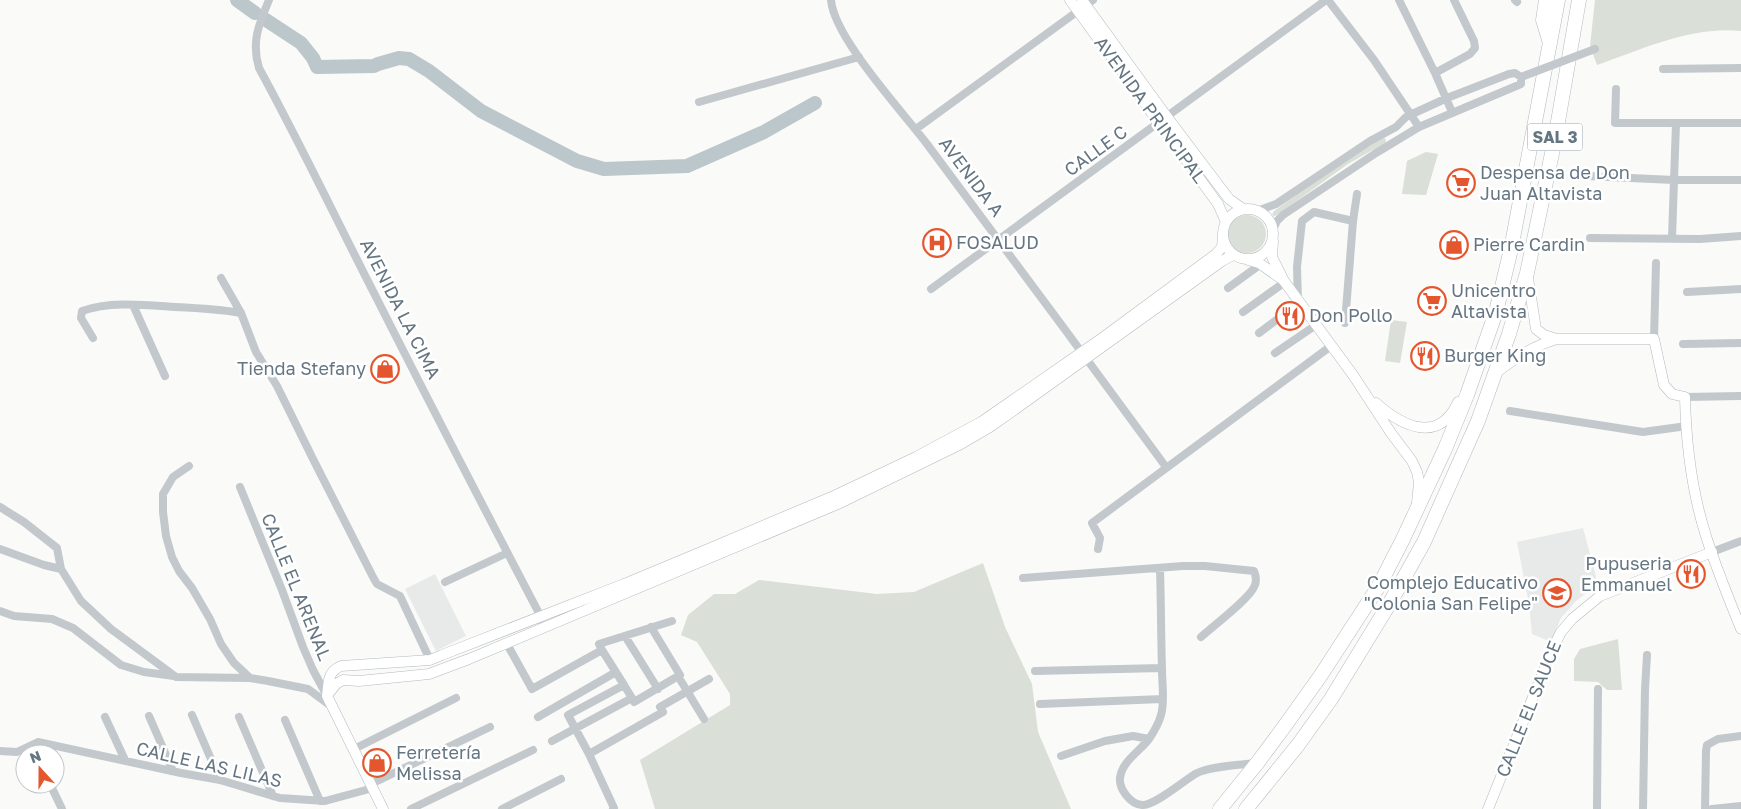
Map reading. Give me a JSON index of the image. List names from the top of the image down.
{
  "streets": {
    "highway": ["SAL 3"],
    "main road": ["AVENIDA PRINCIPAL", "CALLE EL SAUCE"],
    "street": [
      "CALLE C",
      "AVENIDA A",
      "AVENIDA LA CIMA",
      "CALLE EL ARENAL",
      "CALLE LAS LILAS"
    ]
  },
  "crossings": [
    ["AVENIDA PRINCIPAL", "CALLE C"],
    ["CALLE C", "AVENIDA A"]
  ],
  "places": {
    "supermarket": ["Despensa de Don Juan Altavista", "Unicentro Altavista"],
    "hospital": ["FOSALUD"],
    "shop": ["Pierre Cardin", "Tienda Stefany", "Ferretería Melissa"],
    "restaurant": ["Don Pollo", "Burger King", "Pupuseria Emmanuel"],
    "school or university": ["Complejo Educativo \"Colonia San Felipe\""]
  },
  "north": "top"
}
